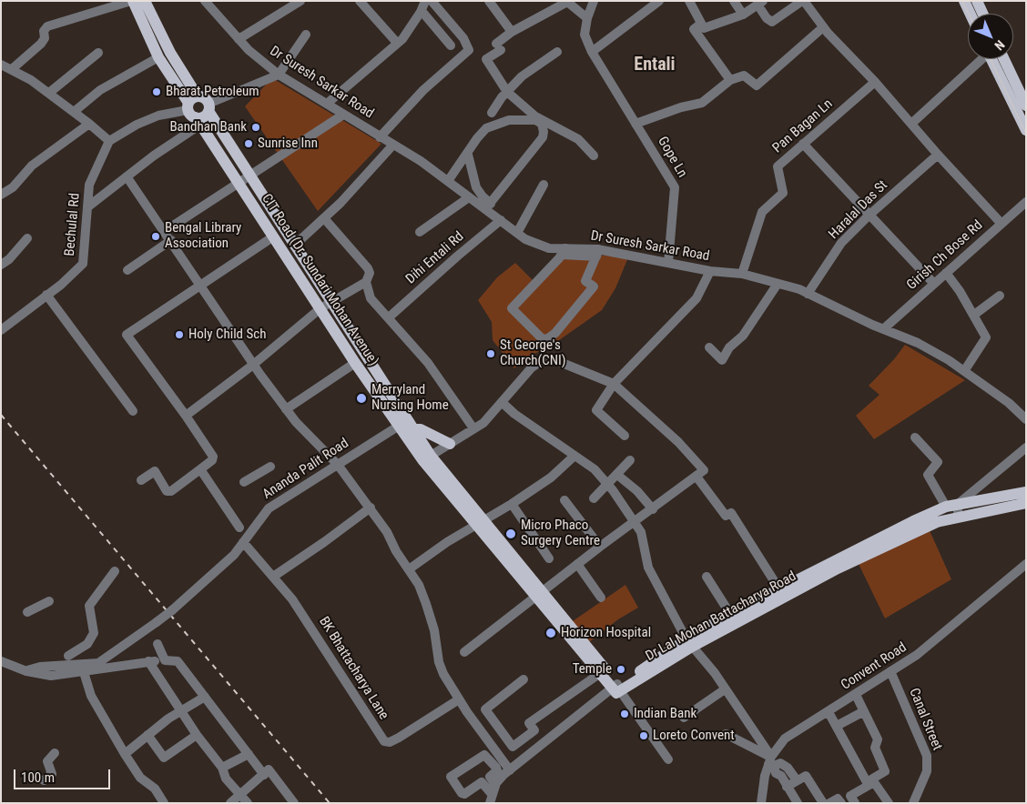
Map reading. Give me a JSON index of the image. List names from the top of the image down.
{
  "streets": {
    "main road": ["CIT Road (Dr. Sundari Mohan Avenue)", "Dr Lal Mohan Battacharya Road"],
    "street": [
      "Dr Suresh Sarkar Road",
      "Pan Bagan Ln",
      "Gope Ln",
      "Haralal Das St",
      "Bechulal Rd",
      "Girish Ch Bose Rd",
      "Dihi Entali Rd",
      "Ananda Palit Road",
      "Convent Road",
      "BK Bhattacharya Lane",
      "Canal Street"
    ]
  },
  "crossings": [
    ["Dr Suresh Sarkar Road", "Pan Bagan Ln"],
    ["Dr Suresh Sarkar Road", "Gope Ln"],
    ["Dr Suresh Sarkar Road", "Haralal Das St"],
    ["Dr Suresh Sarkar Road", "Girish Ch Bose Rd"],
    ["Dr Suresh Sarkar Road", "Dihi Entali Rd"],
    ["CIT Road (Dr. Sundari Mohan Avenue)", "Ananda Palit Road"],
    ["CIT Road (Dr. Sundari Mohan Avenue)", "Dr Lal Mohan Battacharya Road"],
    ["Ananda Palit Road", "BK Bhattacharya Lane"],
    ["Convent Road", "Canal Street"]
  ],
  "districts": ["Entali"],
  "places": [
    "Bharat Petroleum",
    "Bandhan Bank",
    "Sunrise Inn",
    "Bengal Library Association",
    "Holy Child Sch",
    "St George's Church(CNI)",
    "Merryland Nursing Home",
    "Micro Phaco Surgery Centre",
    "Horizon Hospital",
    "Temple",
    "Indian Bank",
    "Loreto Convent"
  ],
  "scale_bar": "100 m",
  "north": "bottom right"
}
